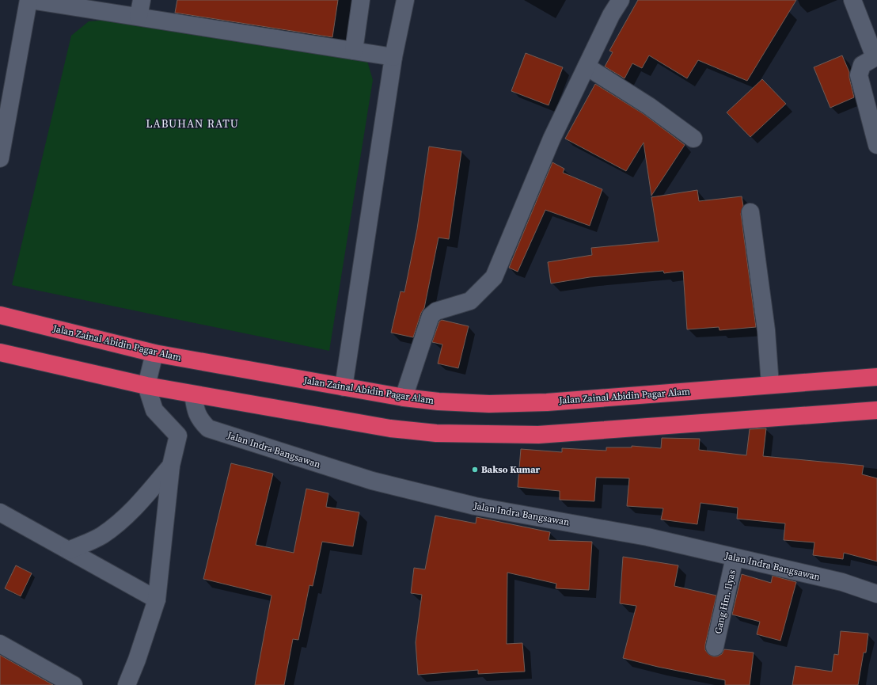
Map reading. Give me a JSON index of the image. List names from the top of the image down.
{
  "streets": {
    "highway": ["Jalan Zainal Abidin Pagar Alam"],
    "street": ["Jalan Indra Bangsawan", "Gang Hm. Ilyas"]
  },
  "crossings": [
    ["Jalan Indra Bangsawan", "Gang Hm. Ilyas"]
  ],
  "districts": ["LABUHAN RATU"],
  "places": ["Bakso Kumar"]
}
